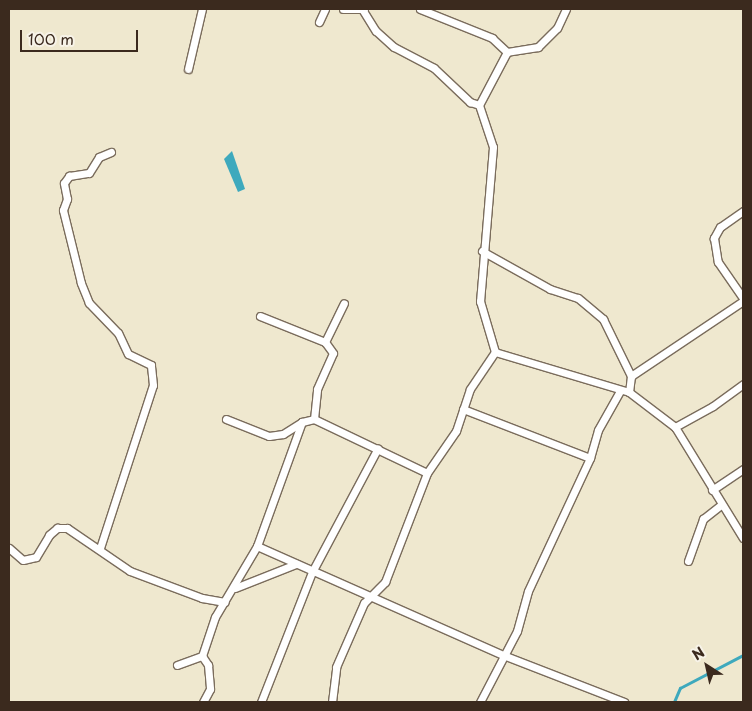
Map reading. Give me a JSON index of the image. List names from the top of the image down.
{
  "scale_bar": "100 m",
  "north": "top left"
}
